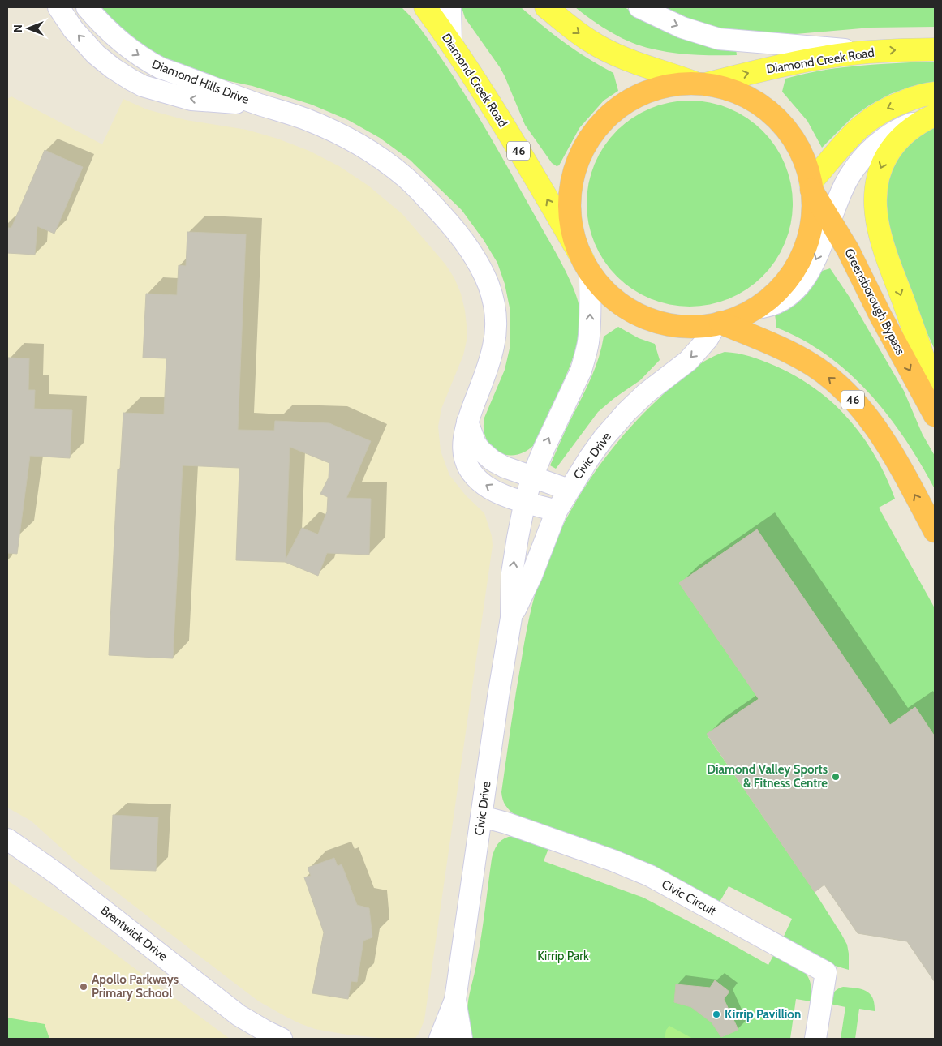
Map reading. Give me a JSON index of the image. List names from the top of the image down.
{
  "streets": {
    "highway": ["46", "Greensborough Bypass"],
    "main road": ["Diamond Creek Road"],
    "street": [
      "Diamond Hills Drive",
      "Civic Drive",
      "Civic Circuit",
      "Brentwick Drive"
    ]
  },
  "crossings": [
    ["Diamond Creek Road", "46"],
    ["Diamond Creek Road", "Civic Drive"],
    ["Diamond Hills Drive", "Civic Drive"],
    ["46", "Greensborough Bypass"],
    ["46", "Civic Drive"],
    ["Civic Drive", "Civic Circuit"]
  ],
  "parks": ["Kirrip Park"],
  "places": ["Diamond Valley Sports & Fitness Centre", "Apollo Parkways Primary School", "Kirrip Pavillion"],
  "north": "left"
}
